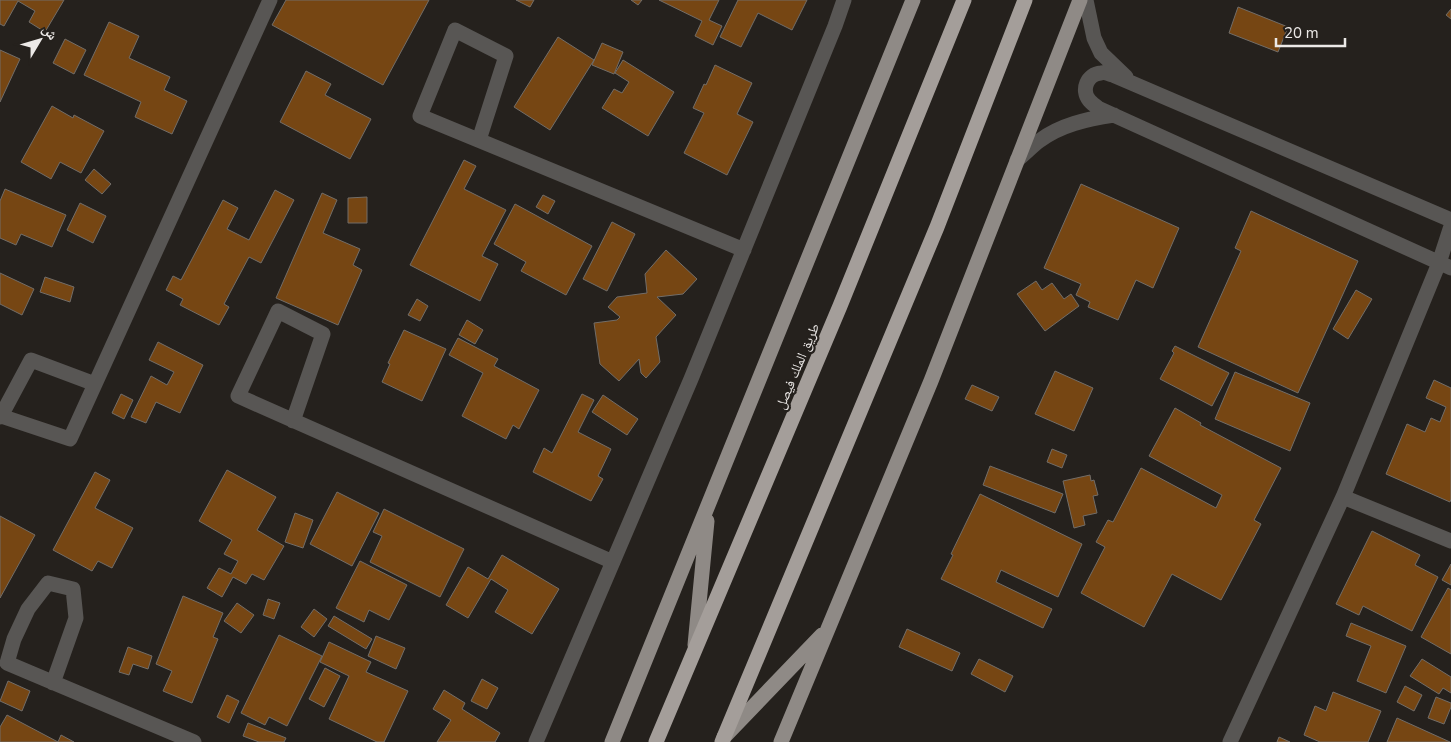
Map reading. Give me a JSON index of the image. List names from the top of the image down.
{
  "streets": {
    "highway": ["طريق الملك فيصل"]
  },
  "scale_bar": "20 m",
  "north": "top right"
}
